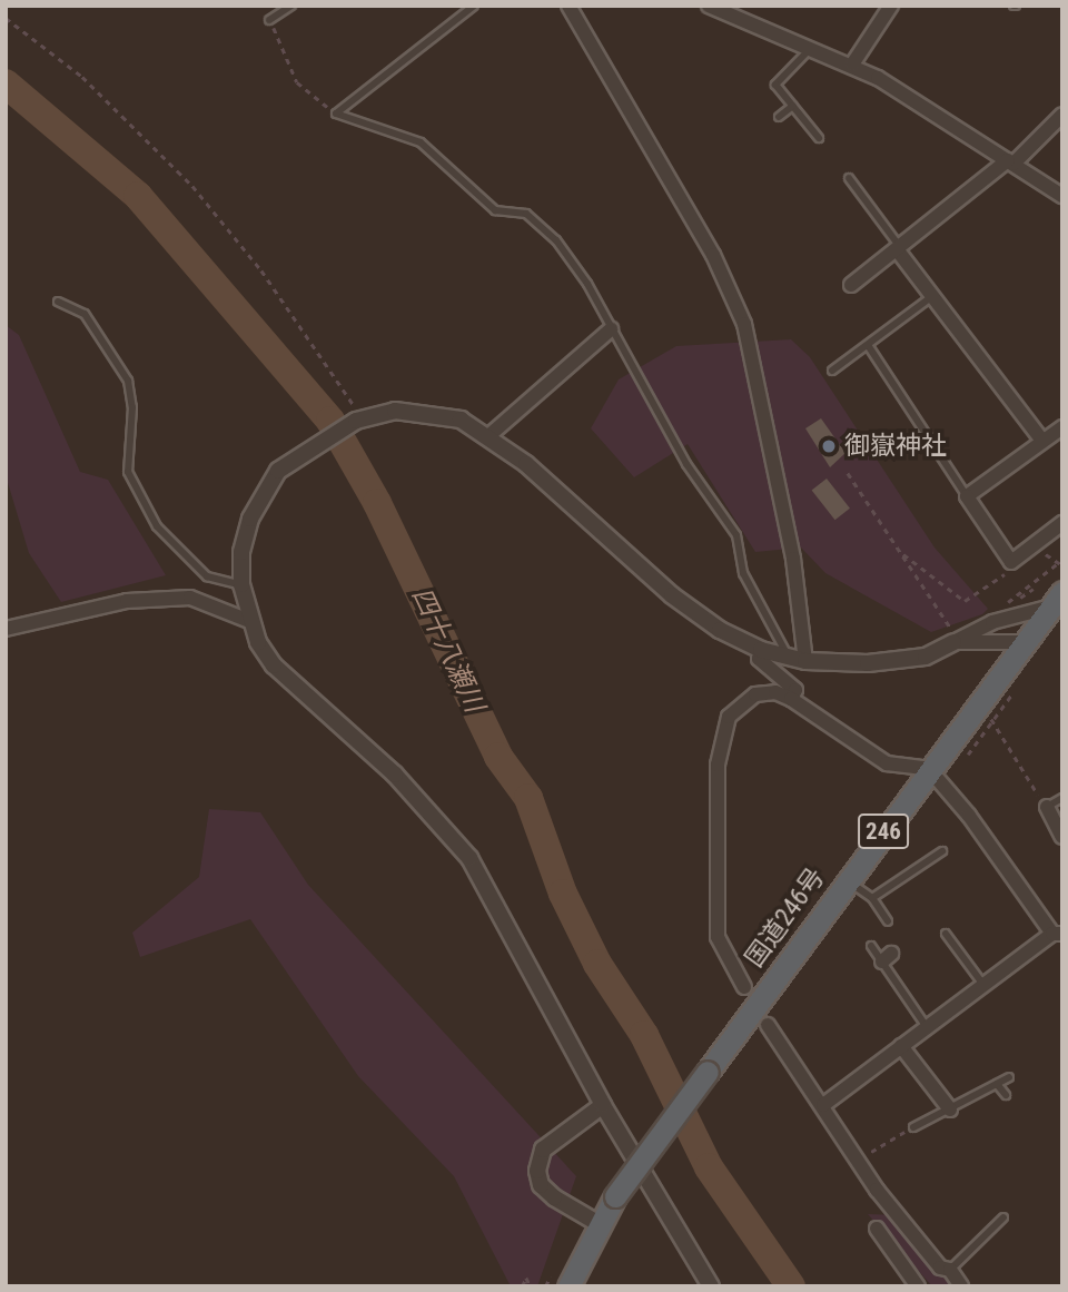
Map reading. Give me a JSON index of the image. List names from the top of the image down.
{
  "streets": {
    "highway": ["246", "国道246号"]
  },
  "water": ["四十八瀬川"],
  "places": ["御嶽神社"]
}
